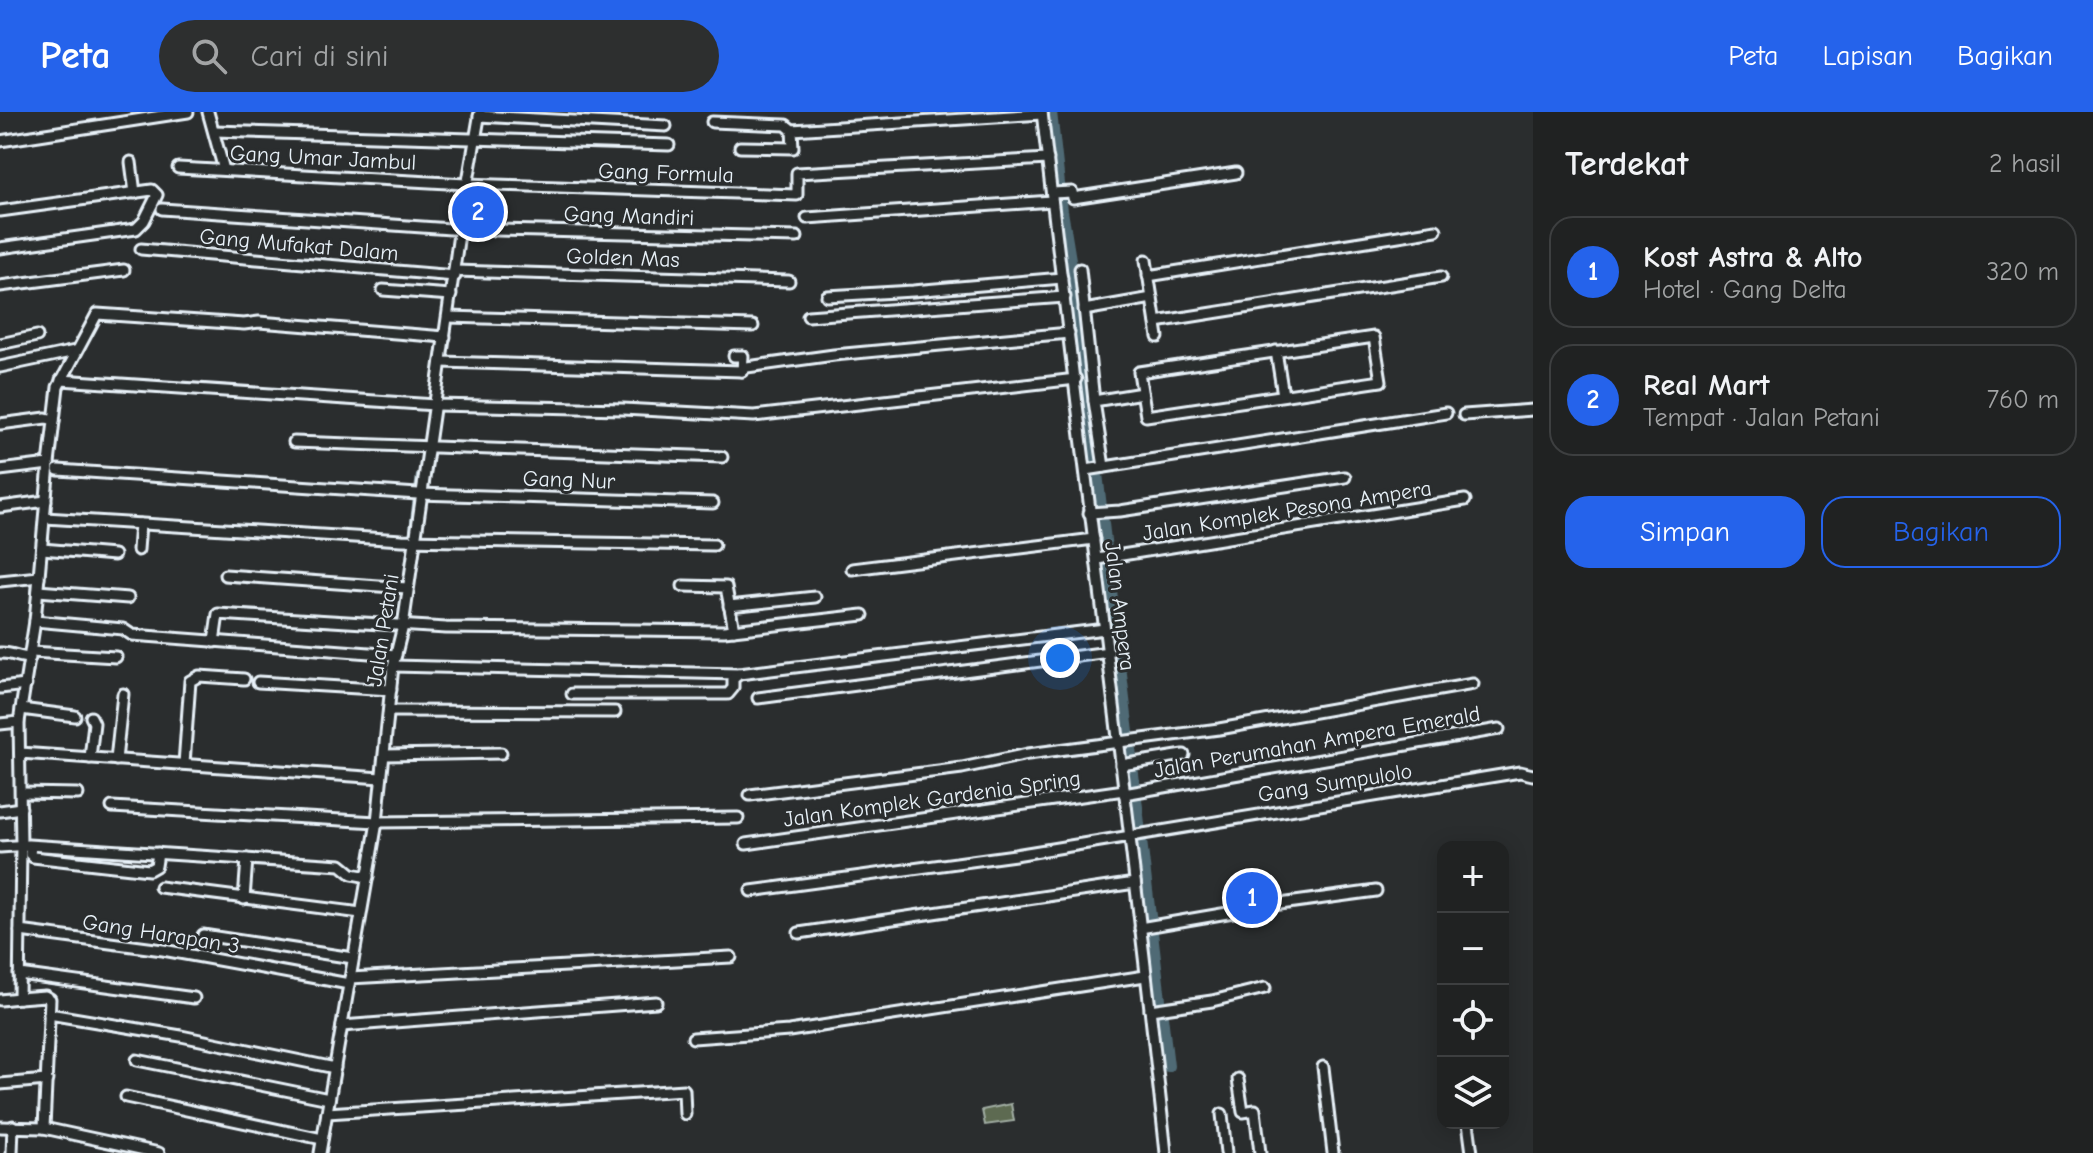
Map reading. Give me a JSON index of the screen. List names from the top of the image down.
{
  "streets": {
    "street": [
      "Gang Umar Jambul",
      "Gang Formula",
      "Gang Mandiri",
      "Gang Mufakat Dalam",
      "Golden Mas",
      "Gang Nur",
      "Jalan Komplek Pesona Ampera",
      "Jalan Ampera",
      "Jalan Petani",
      "Jalan Perumahan Ampera Emerald",
      "Gang Sumpulolo",
      "Jalan Komplek Gardenia Spring",
      "Gang Harapan 3"
    ]
  },
  "crossings": [
    ["Gang Umar Jambul", "Gang Formula"],
    ["Gang Umar Jambul", "Jalan Petani"],
    ["Gang Formula", "Jalan Ampera"],
    ["Gang Mandiri", "Jalan Petani"],
    ["Gang Mufakat Dalam", "Golden Mas"],
    ["Gang Mufakat Dalam", "Jalan Petani"],
    ["Golden Mas", "Jalan Petani"],
    ["Gang Nur", "Jalan Petani"],
    ["Jalan Komplek Pesona Ampera", "Jalan Ampera"],
    ["Jalan Ampera", "Jalan Perumahan Ampera Emerald"],
    ["Jalan Ampera", "Gang Sumpulolo"],
    ["Jalan Ampera", "Jalan Komplek Gardenia Spring"],
    ["Jalan Petani", "Gang Harapan 3"],
    ["Jalan Perumahan Ampera Emerald", "Jalan Komplek Gardenia Spring"]
  ],
  "page": {
    "header": "Peta",
    "search": "Cari di sini",
    "nav": ["Peta", "Lapisan", "Bagikan"],
    "heading": ["Terdekat", "2 hasil"],
    "pins": ["2", "1"],
    "list": [
      {
        "mark": "1",
        "name": "Kost Astra & Alto",
        "note": "Hotel · Gang Delta",
        "value": "320 m"
      },
      {
        "mark": "2",
        "name": "Real Mart",
        "note": "Tempat · Jalan Petani",
        "value": "760 m"
      }
    ],
    "buttons": ["Simpan", "Bagikan"],
    "map_buttons": ["+", "−"]
  }
}
